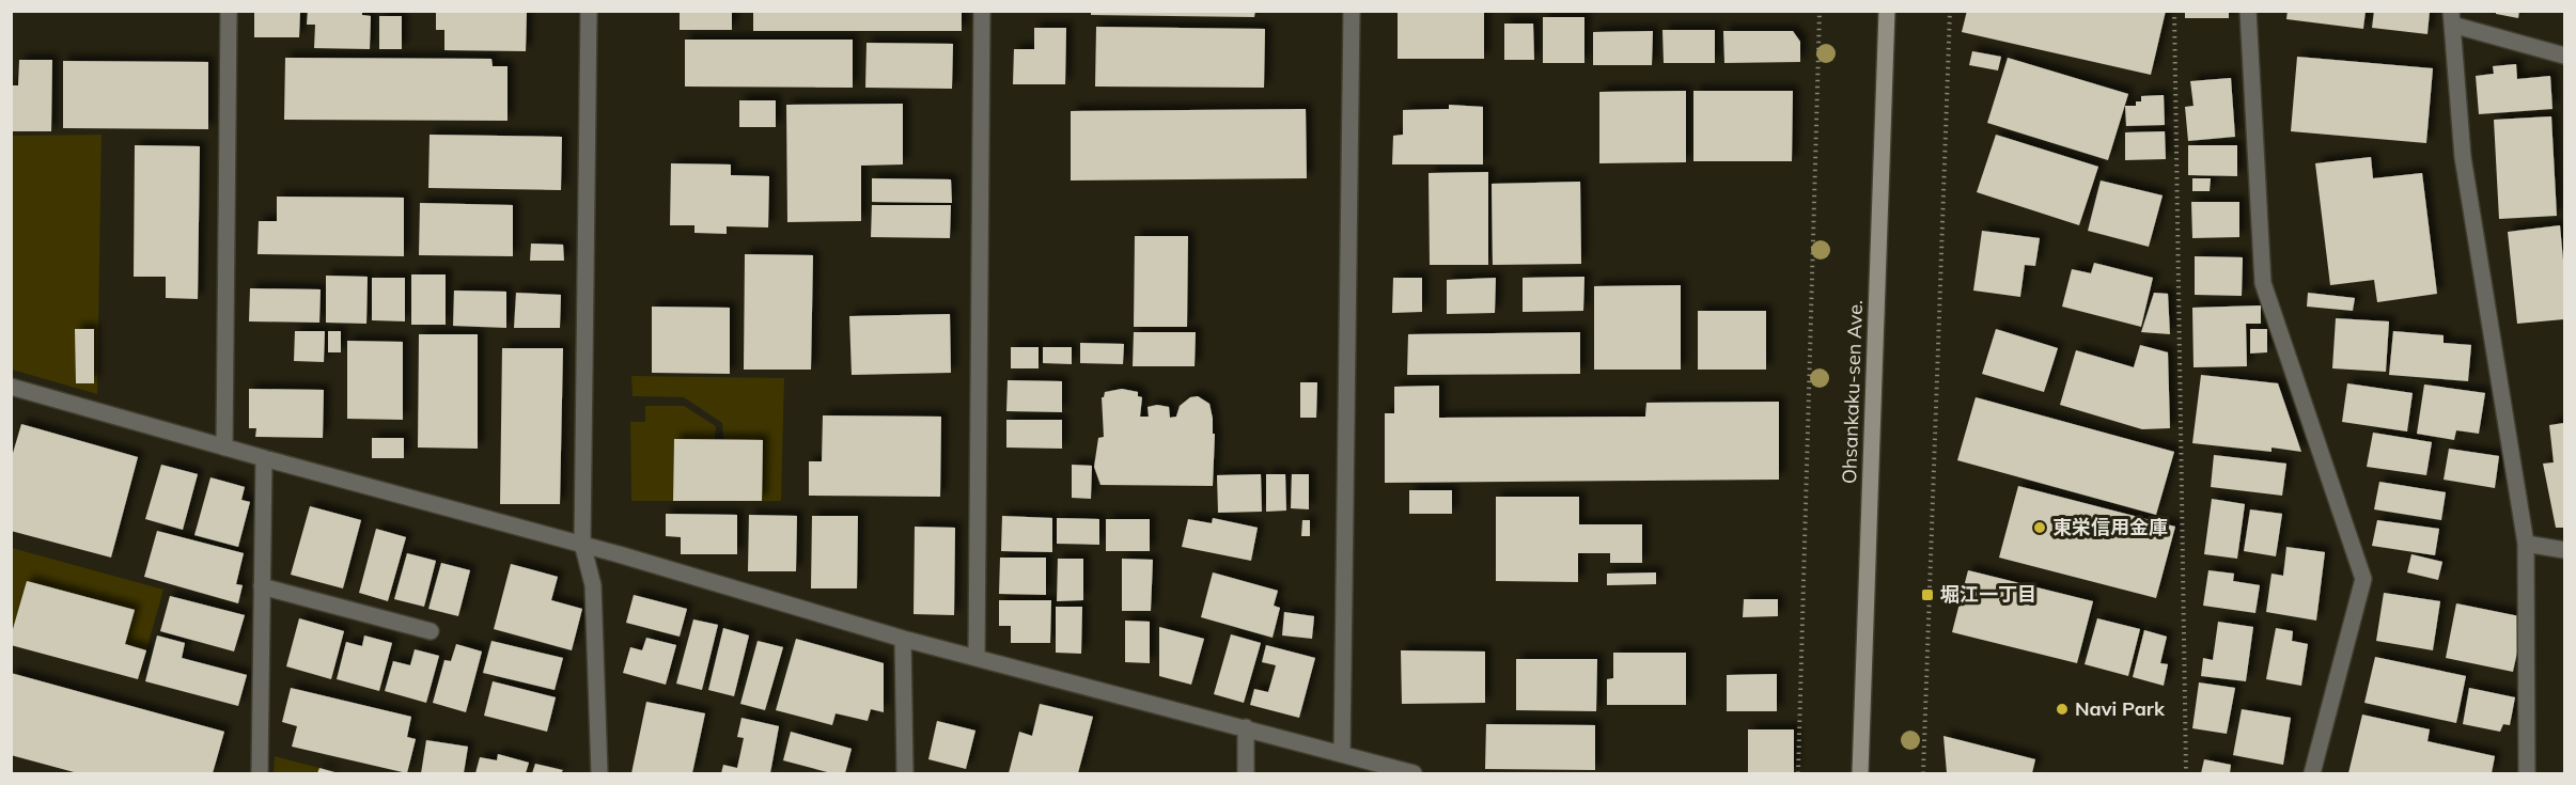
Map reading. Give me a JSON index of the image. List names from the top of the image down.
{
  "streets": {
    "street": ["Ohsankaku-sen Ave."]
  },
  "places": {
    "other": ["東栄信用金庫", "Navi Park"],
    "transit": ["堀江一丁目"]
  }
}
